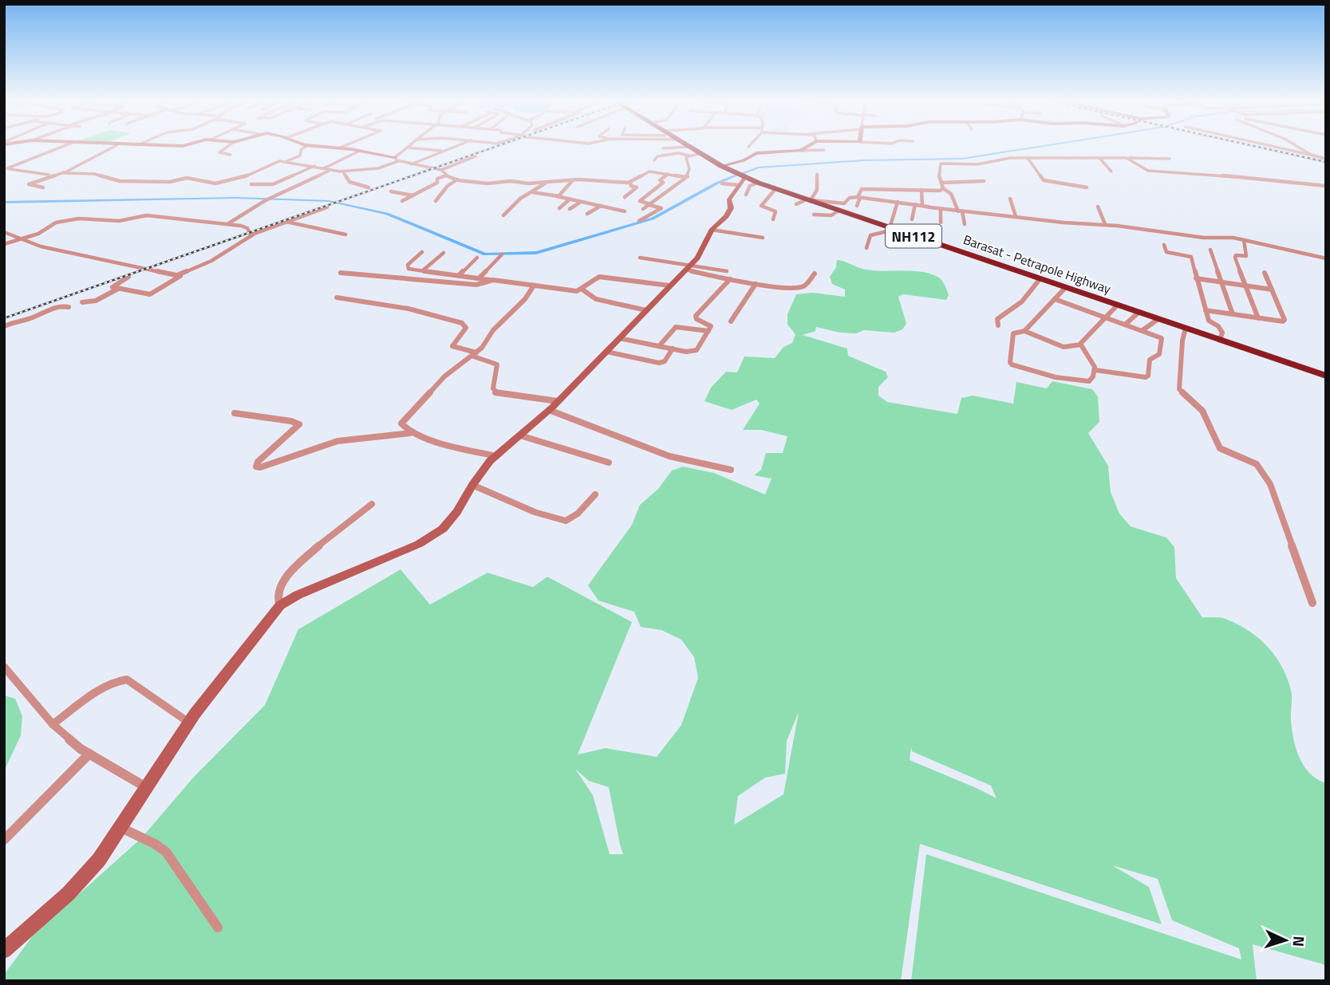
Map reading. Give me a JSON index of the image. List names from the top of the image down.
{
  "streets": {
    "highway": ["NH112", "Barasat - Petrapole Highway"]
  },
  "north": "right"
}
